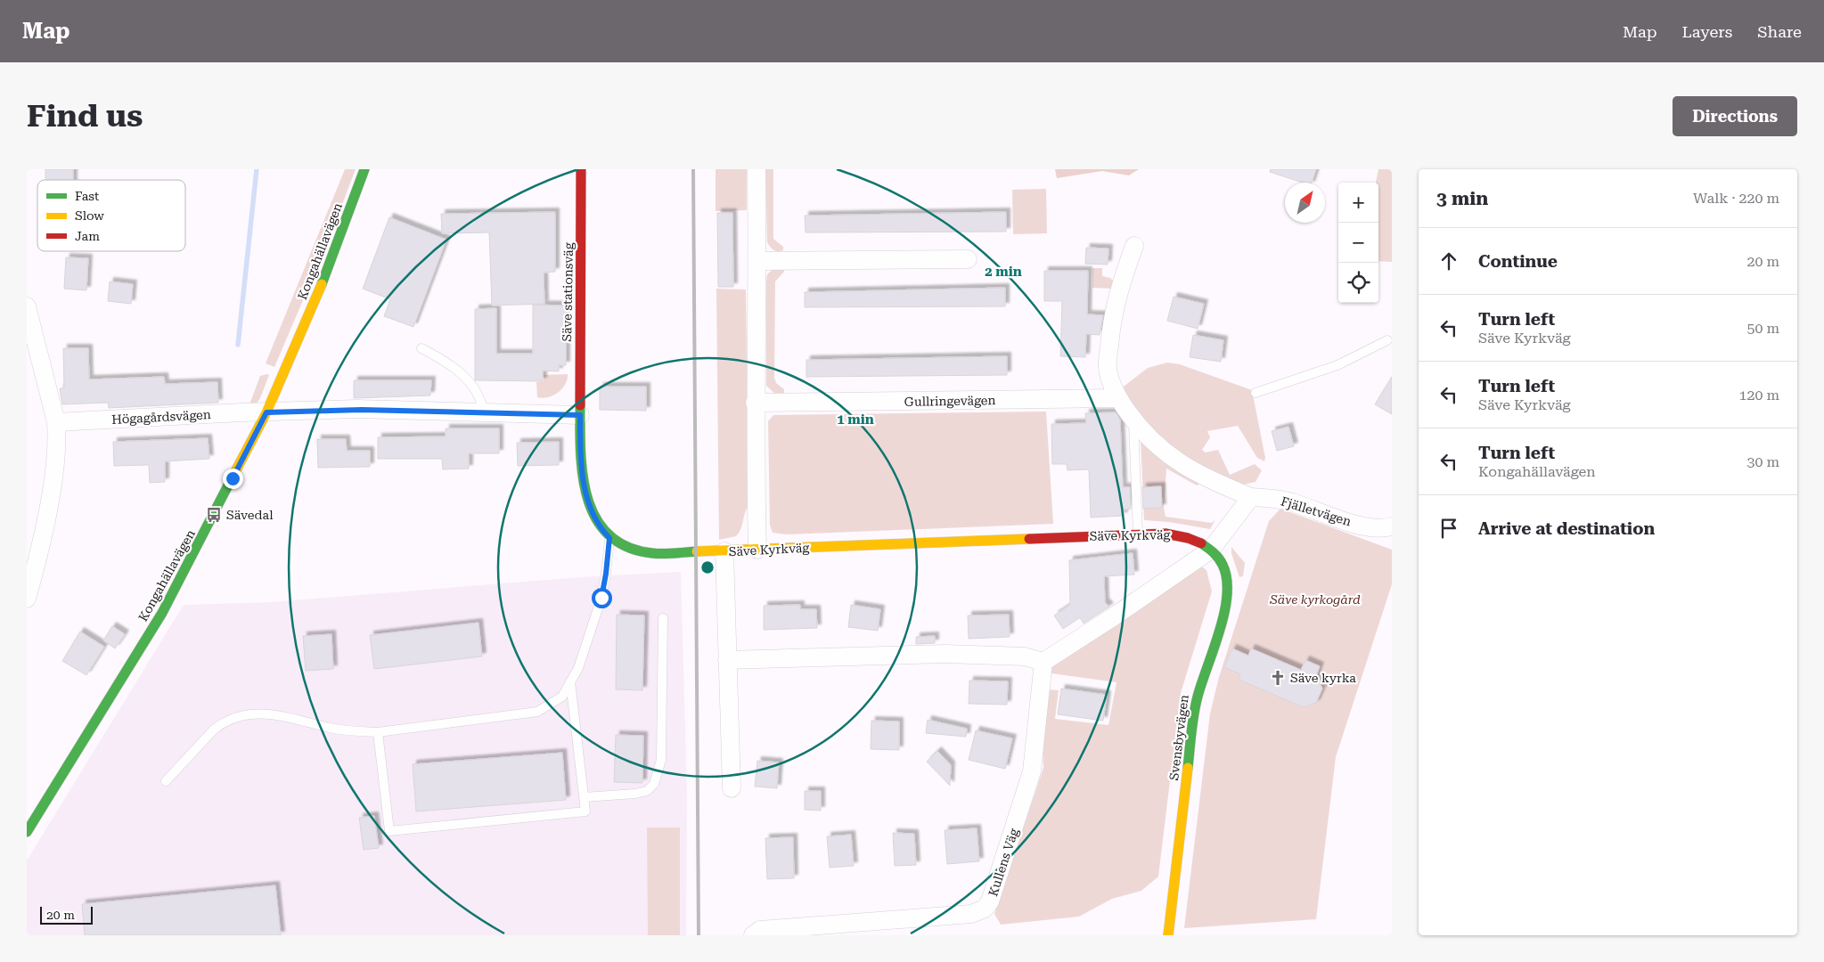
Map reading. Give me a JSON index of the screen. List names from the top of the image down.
{
  "streets": {
    "street": [
      "Kongahällavägen",
      "Säve stationsväg",
      "Gullringevägen",
      "Högagårdsvägen",
      "Fjälletvägen",
      "Säve Kyrkväg",
      "Svensbyvägen",
      "Kullens Väg"
    ]
  },
  "crossings": [
    ["Kongahällavägen", "Högagårdsvägen"],
    ["Säve stationsväg", "Säve Kyrkväg"],
    ["Gullringevägen", "Fjälletvägen"],
    ["Säve Kyrkväg", "Svensbyvägen"]
  ],
  "parks": ["Säve kyrkogård"],
  "places": {
    "bus stop": ["Sävedal"],
    "church": ["Säve kyrka"]
  },
  "legend": ["Fast", "Slow", "Jam"],
  "scale_bar": "20 m",
  "north": "top right",
  "page": {
    "header": "Map",
    "nav": ["Map", "Layers", "Share"],
    "buttons": "Directions",
    "title": "Find us",
    "heading": ["3 min", "Walk · 220 m"],
    "map_buttons": ["+", "−"],
    "list": [
      ["Continue", "20 m"],
      ["Turn left", "Säve Kyrkväg", "50 m"],
      ["Turn left", "Säve Kyrkväg", "120 m"],
      ["Turn left", "Kongahällavägen", "30 m"],
      "Arrive at destination"
    ],
    "scale": "20 m"
  },
  "rings": ["2 min", "1 min"]
}
